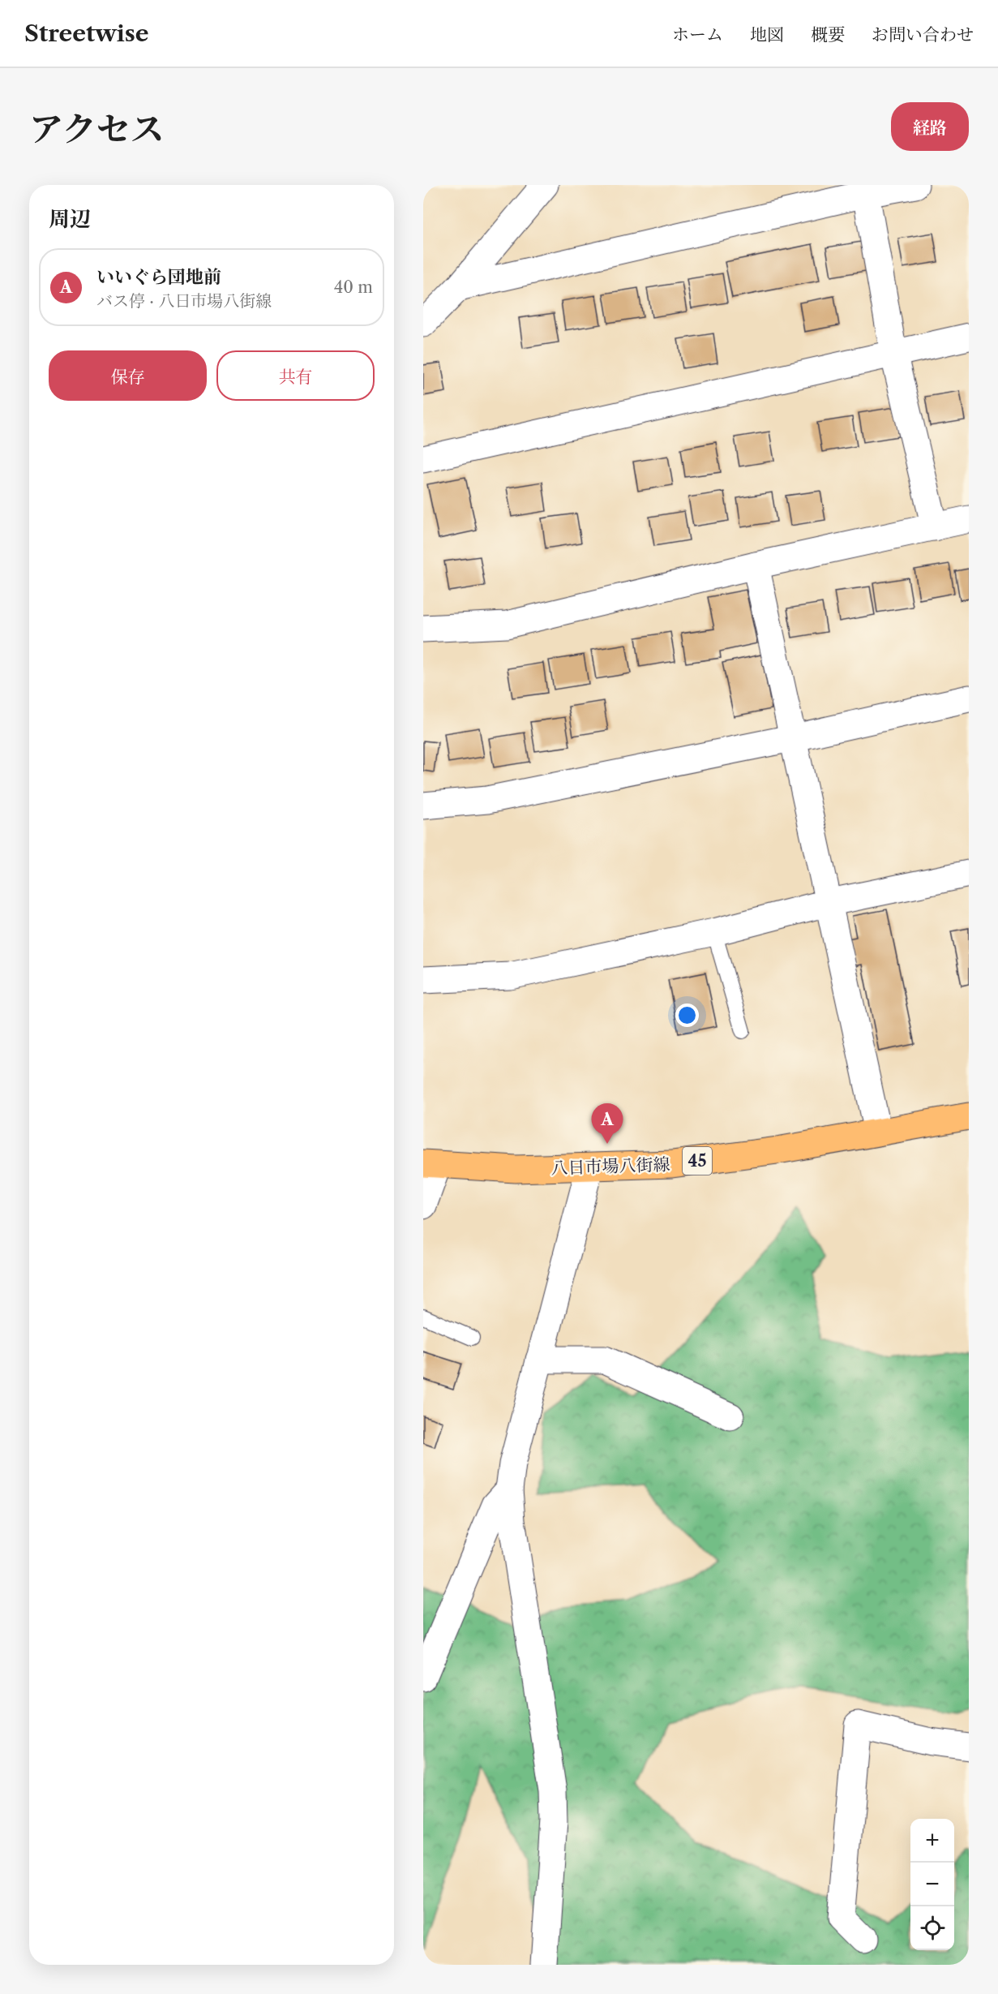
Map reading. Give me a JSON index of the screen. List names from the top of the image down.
{
  "streets": {
    "main road": ["45", "八日市場八街線"]
  },
  "page": {
    "header": "Streetwise",
    "nav": [
      "ホーム",
      "地図",
      "概要",
      "お問い合わせ"
    ],
    "title": "アクセス",
    "buttons": [
      "経路",
      ["保存", "共有"]
    ],
    "heading": "周辺",
    "list": [
      {
        "mark": "A",
        "name": "いいぐら団地前",
        "note": "バス停 · 八日市場八街線",
        "value": "40 m"
      }
    ],
    "pins": "A",
    "map_buttons": ["+", "−"]
  }
}
